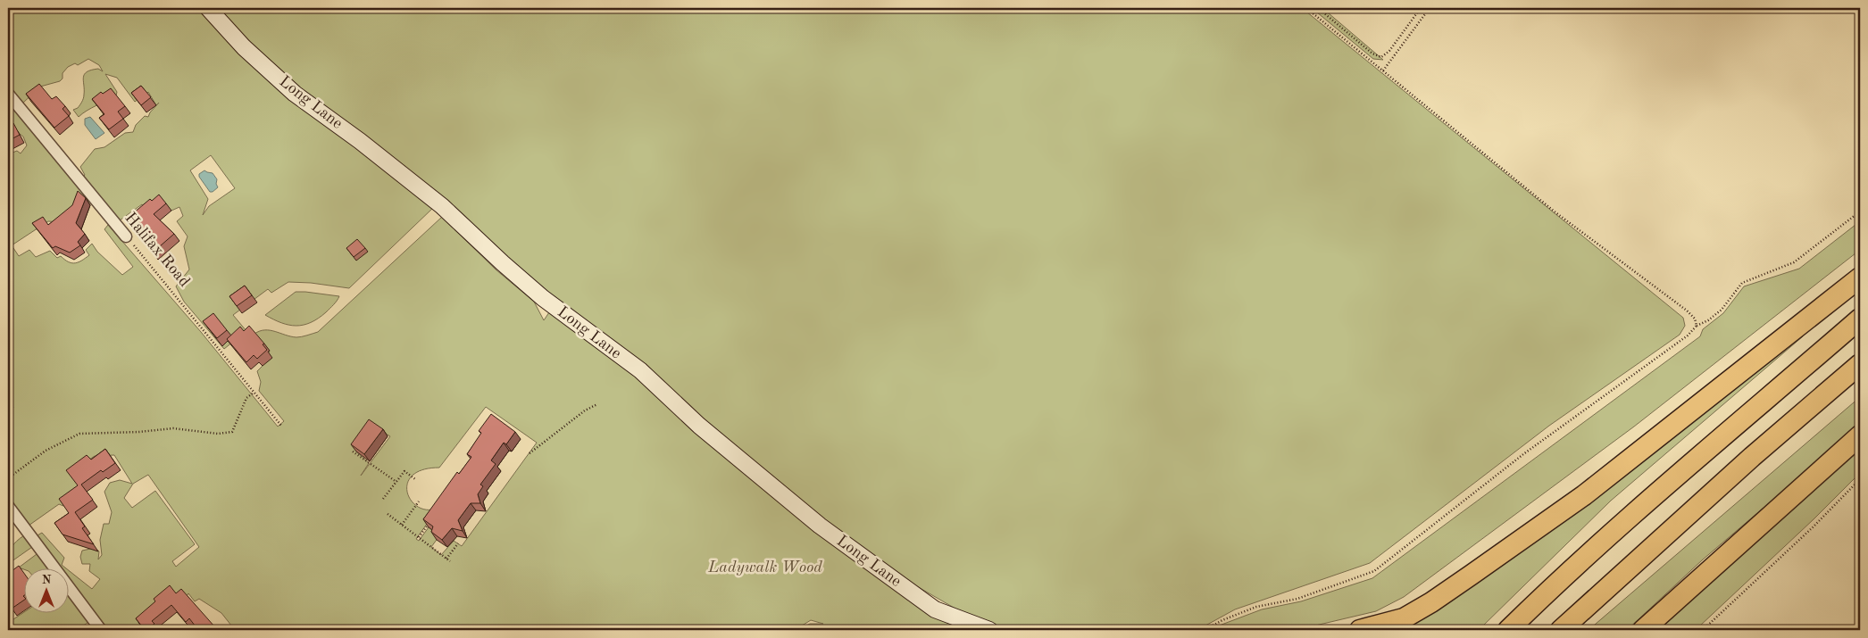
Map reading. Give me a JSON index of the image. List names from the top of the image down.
{
  "streets": {
    "street": ["Long Lane", "Halifax Road"]
  },
  "parks": ["Ladywalk Wood"],
  "north": "top"
}
